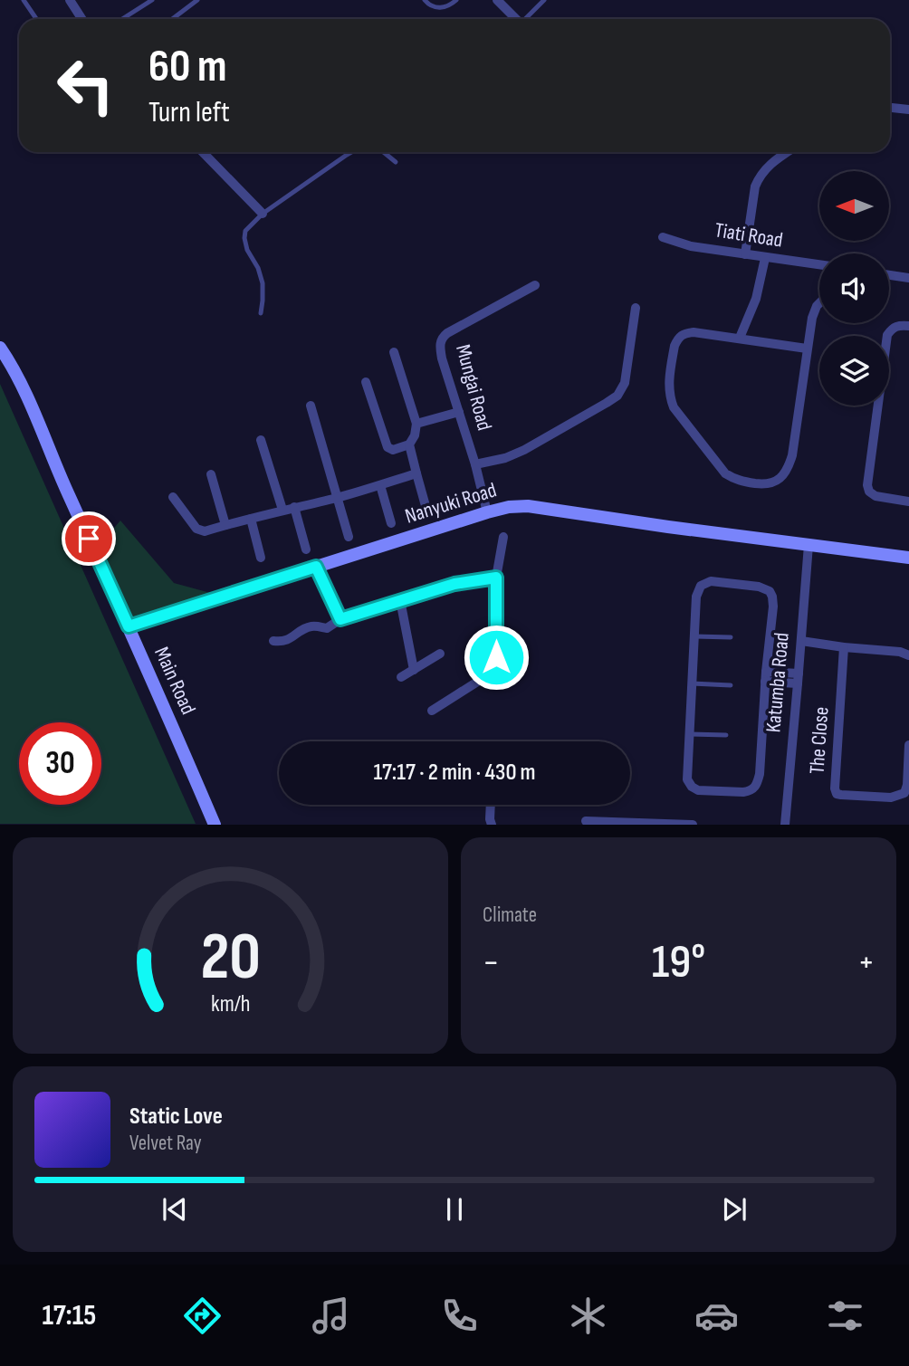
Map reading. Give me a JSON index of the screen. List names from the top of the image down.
{
  "streets": {
    "street": [
      "Tiati Road",
      "Mungai Road",
      "Nanyuki Road",
      "Main Road",
      "Katumba Road",
      "The Close"
    ]
  },
  "crossings": [
    ["Mungai Road", "Nanyuki Road"],
    ["Nanyuki Road", "Main Road"],
    ["Nanyuki Road", "Katumba Road"]
  ],
  "north": "left",
  "page": {
    "turn": ["60 m", "Turn left"],
    "limit": "30",
    "trip": "17:17 · 2 min · 430 m",
    "tile": "Climate",
    "heat": ["−", "19°", "+"],
    "song": ["Static Love", "Velvet Ray"],
    "tabs": "17:15",
    "gauge": ["20", "km/h"]
  }
}
